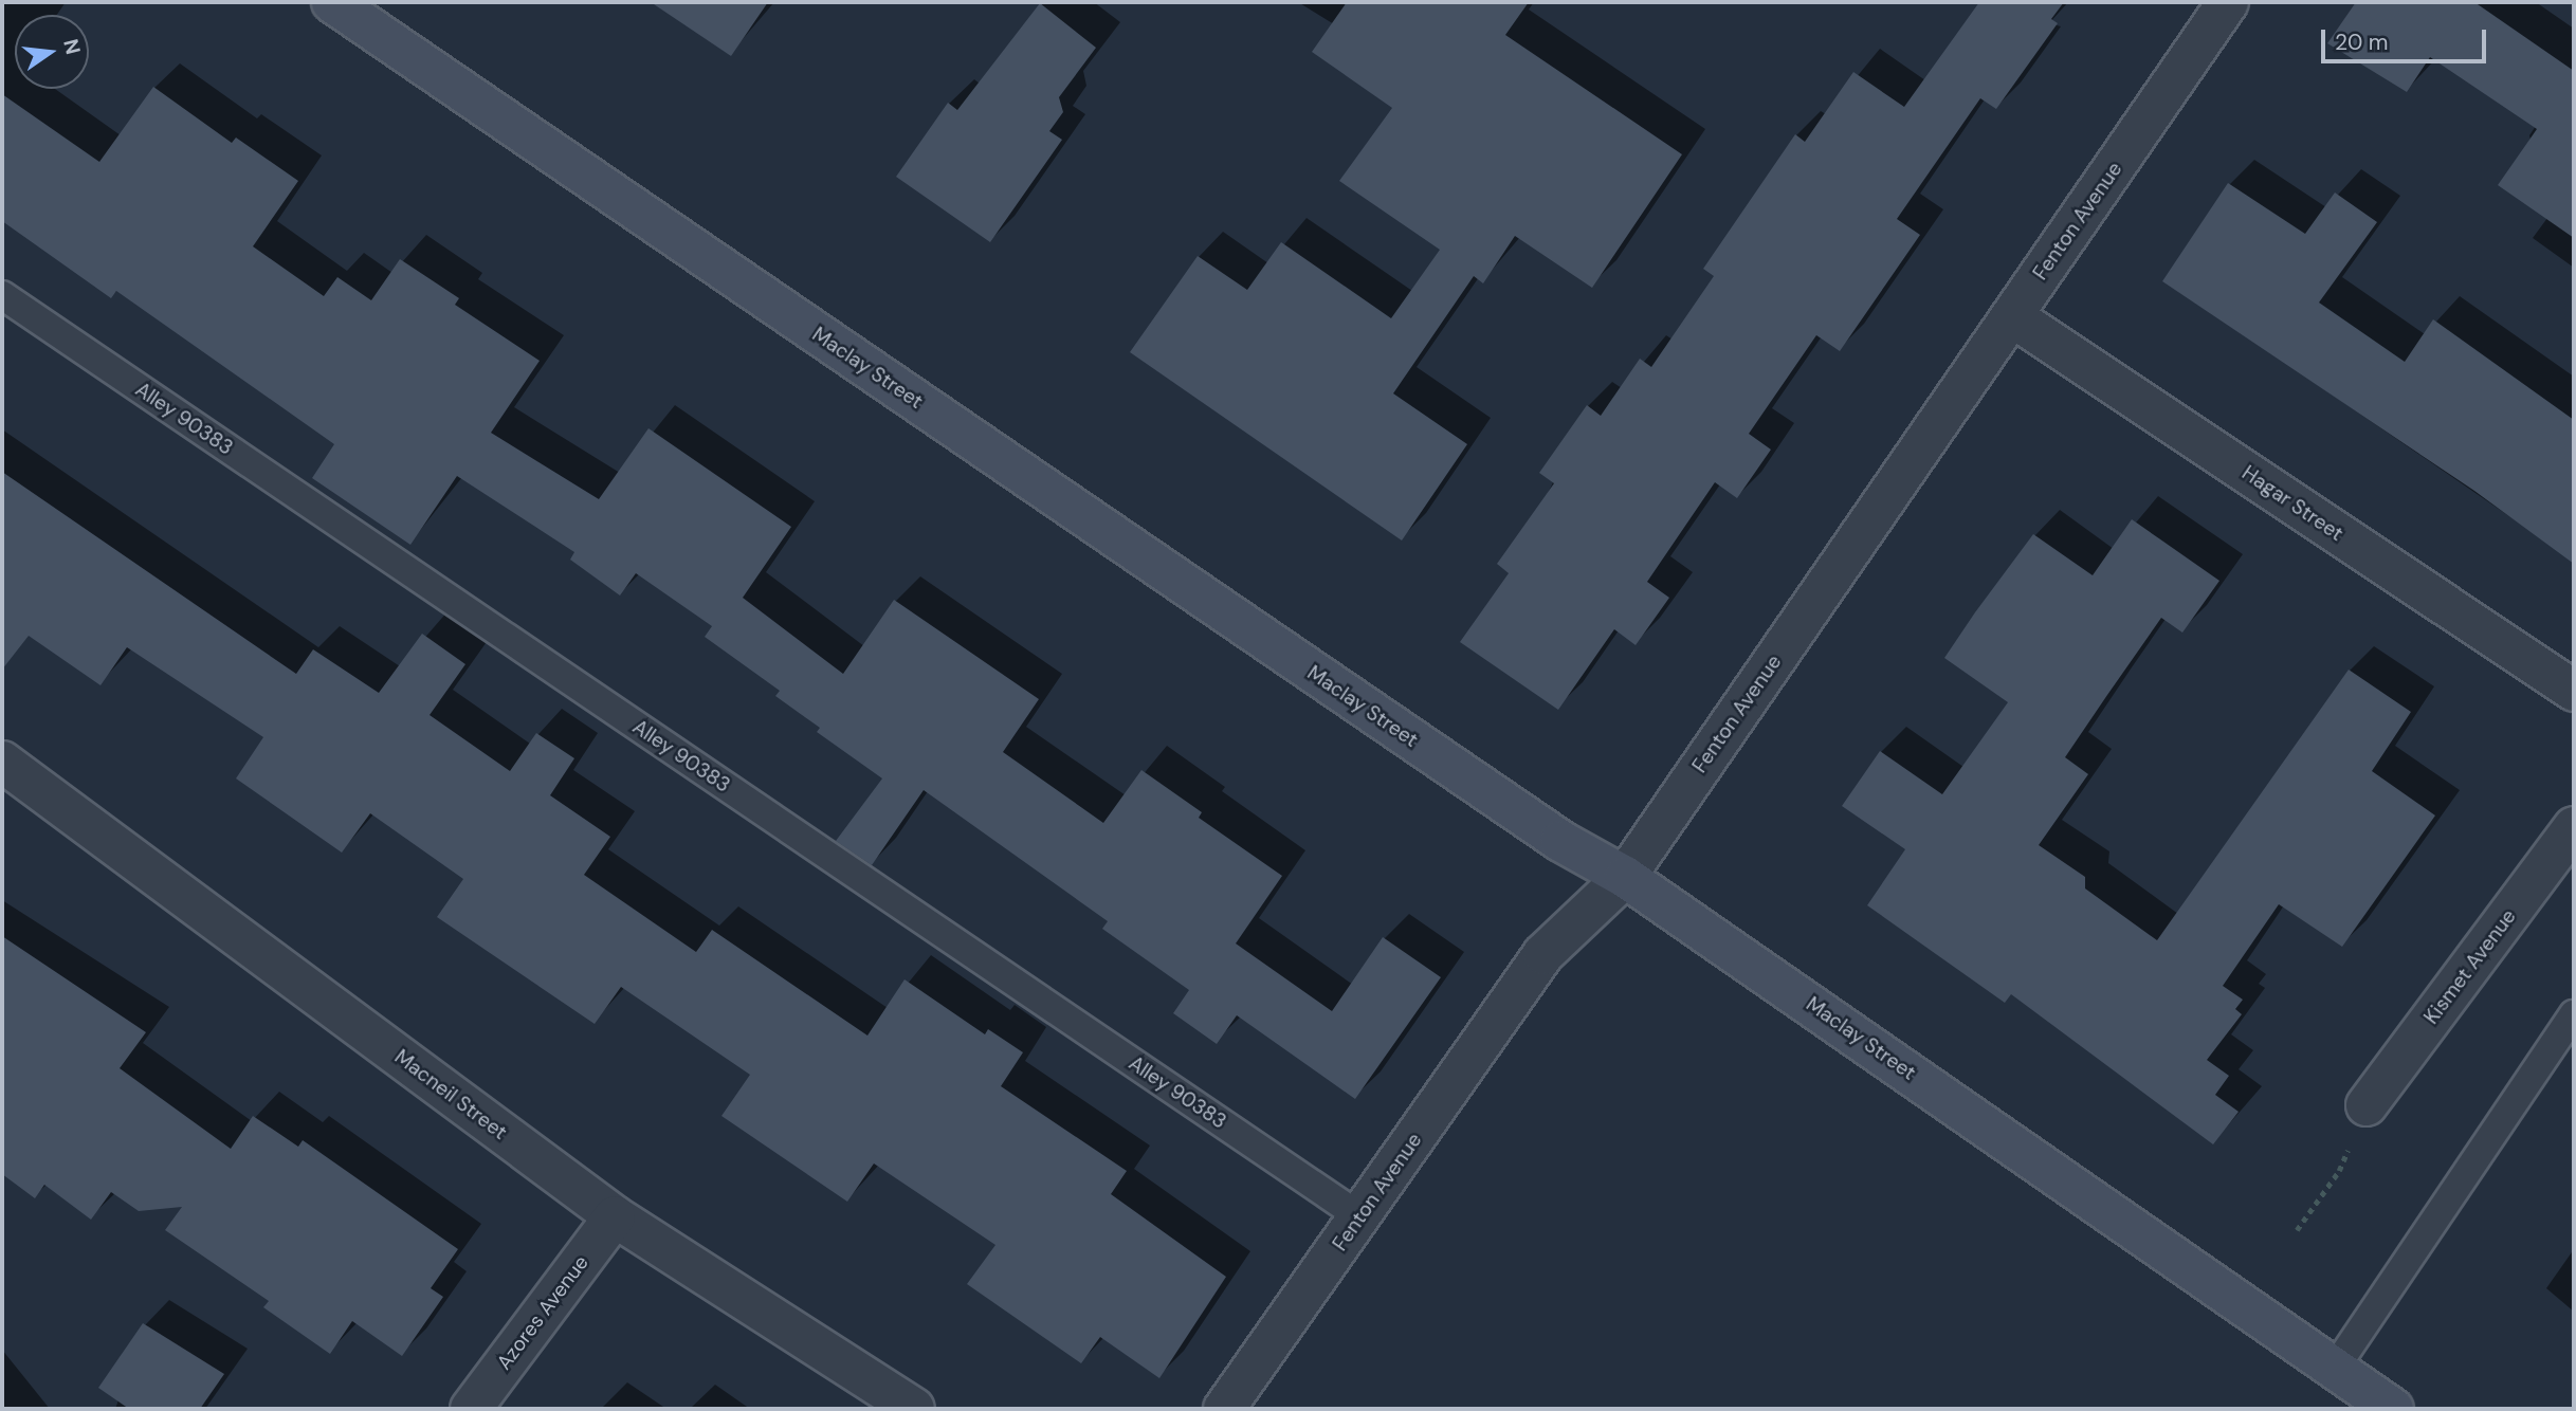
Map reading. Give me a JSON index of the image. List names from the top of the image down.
{
  "streets": {
    "street": [
      "Fenton Avenue",
      "Maclay Street",
      "Hagar Street",
      "Kismet Avenue",
      "Macneil Street",
      "Azores Avenue"
    ],
    "lane": ["Alley 90383"]
  },
  "crossings": [
    ["Fenton Avenue", "Maclay Street"],
    ["Fenton Avenue", "Alley 90383"],
    ["Fenton Avenue", "Hagar Street"],
    ["Macneil Street", "Azores Avenue"]
  ],
  "scale_bar": "20 m",
  "north": "right"
}
